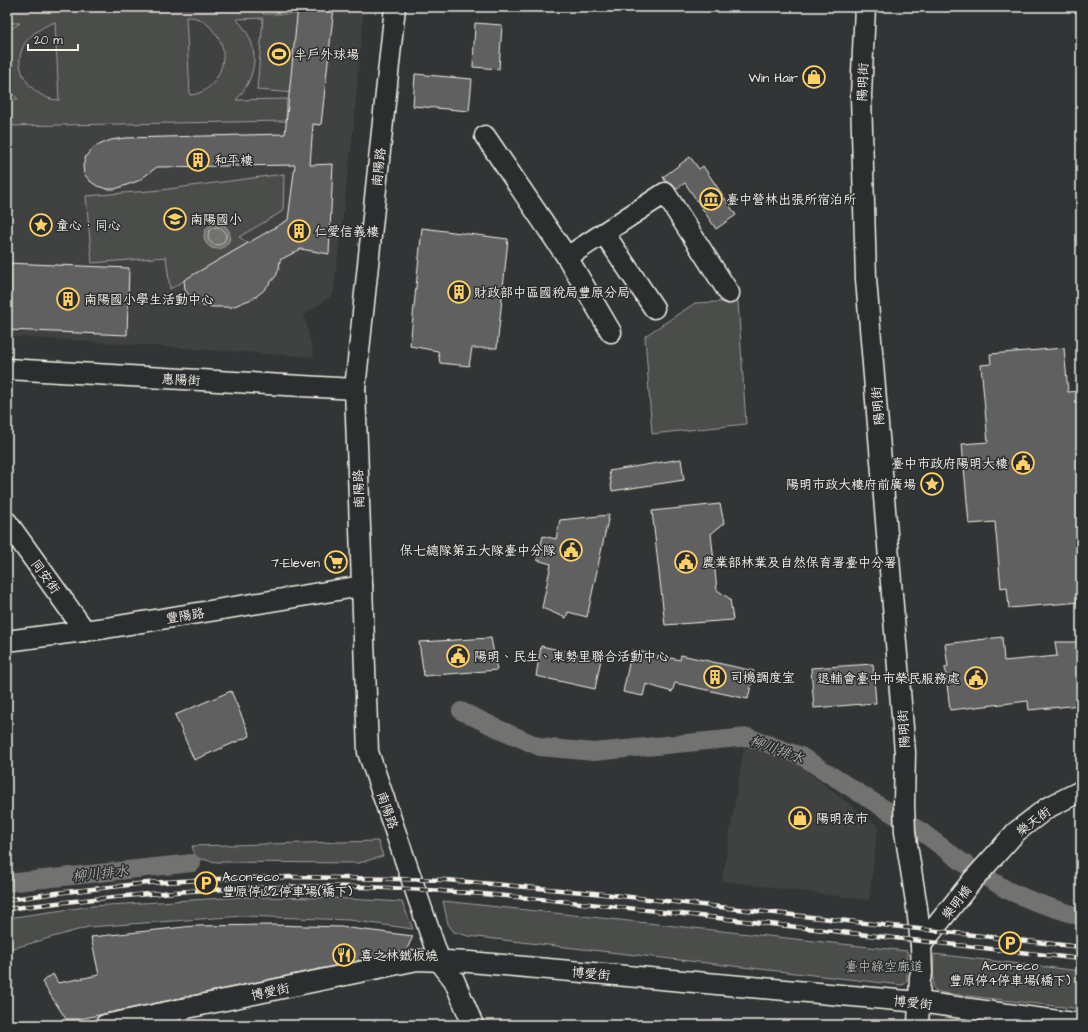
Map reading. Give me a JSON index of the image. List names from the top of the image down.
{
  "streets": {
    "street": [
      "陽明街",
      "南陽路",
      "惠陽街",
      "同安街",
      "豐陽路",
      "樂天街",
      "樂明橋",
      "博愛街"
    ]
  },
  "crossings": [
    ["陽明街", "樂明橋"],
    ["南陽路", "惠陽街"],
    ["南陽路", "豐陽路"],
    ["南陽路", "博愛街"],
    ["同安街", "豐陽路"],
    ["樂天街", "樂明橋"]
  ],
  "water": ["柳川排水"],
  "parks": ["臺中綠空廊道"],
  "places": {
    "sports": ["半戶外球場"],
    "shop": ["Win Hair", "陽明夜市"],
    "building": [
      "和平樓",
      "仁愛信義樓",
      "財政部中區國稅局豐原分局",
      "南陽國小學生活動中心",
      "司機調度室"
    ],
    "museum": ["臺中營林出張所宿泊所"],
    "school or university": ["南陽國小"],
    "place": ["童心‧同心", "陽明市政大樓府前廣場"],
    "public building": [
      "臺中市政府陽明大樓",
      "保七總隊第五大隊臺中分隊",
      "農業部林業及自然保育署臺中分署",
      "陽明、民生、東勢里聯合活動中心",
      "退輔會臺中市榮民服務處"
    ],
    "supermarket": ["7-Eleven"],
    "parking": ["Acon-eco 豐原停1&2停車場(橋下)", "Acon-eco 豐原停4停車場(橋下)"],
    "restaurant": ["喜之林鐵板燒"]
  },
  "scale_bar": "20 m"
}
